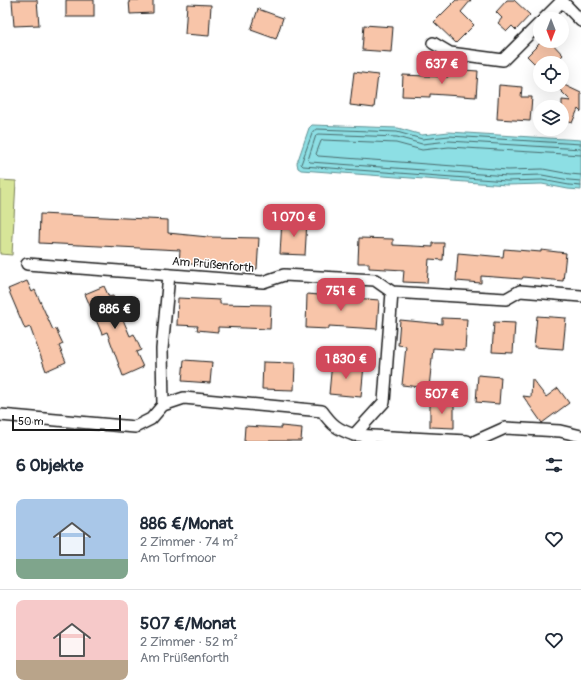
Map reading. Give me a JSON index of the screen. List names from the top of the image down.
{
  "streets": {
    "street": ["Am Prüßenforth"]
  },
  "scale_bar": "50 m",
  "north": "bottom",
  "page": {
    "price": [
      "637 €",
      "1 070 €",
      "751 €",
      "886 €",
      "1 830 €",
      "507 €"
    ],
    "scale": "50 m",
    "heading": "6 Objekte",
    "list": [
      {
        "name": "886 €/Monat",
        "note": "2 Zimmer · 74 m² · Am Torfmoor"
      },
      {
        "name": "507 €/Monat",
        "note": "2 Zimmer · 52 m² · Am Prüßenforth"
      }
    ]
  }
}
